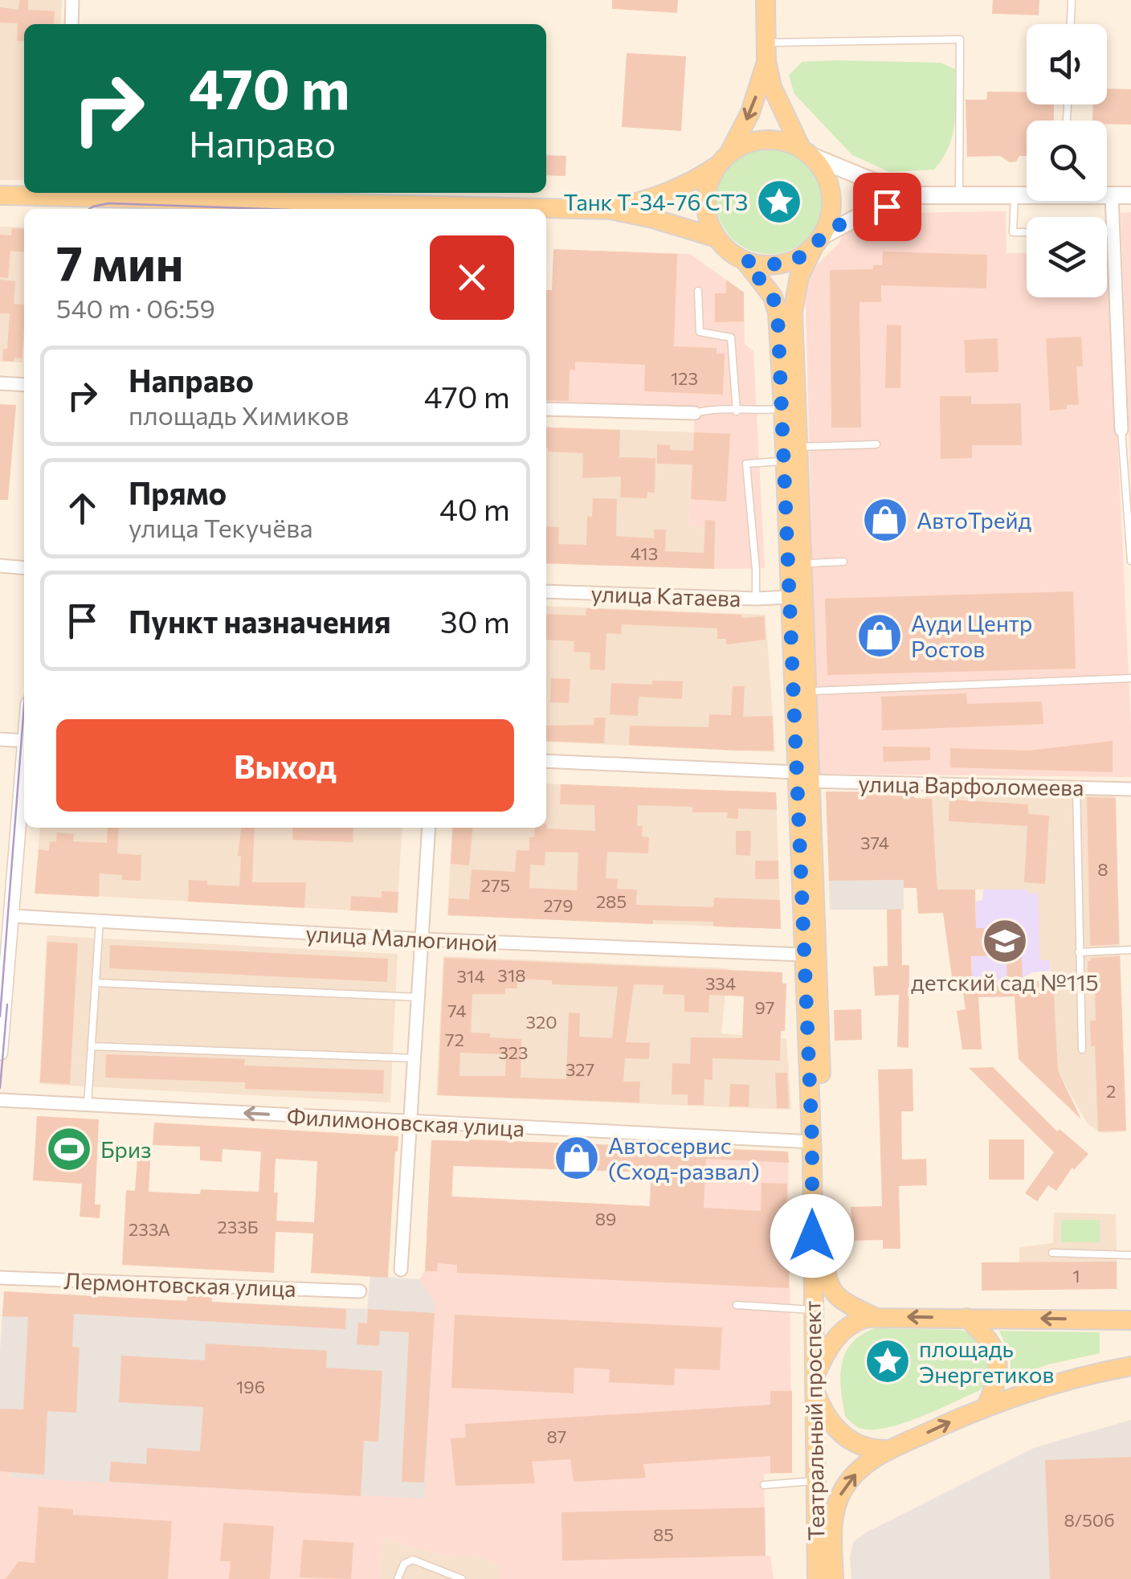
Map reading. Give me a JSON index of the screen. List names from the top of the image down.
{
  "streets": {
    "main road": ["Театральный проспект"],
    "street": [
      "улица Катаева",
      "улица Варфоломеева",
      "улица Малюгиной",
      "Филимоновская улица",
      "Лермонтовская улица"
    ]
  },
  "crossings": [
    ["улица Катаева", "Театральный проспект"],
    ["улица Варфоломеева", "Театральный проспект"],
    ["улица Малюгиной", "Театральный проспект"],
    ["Филимоновская улица", "Театральный проспект"]
  ],
  "one_way": ["Филимоновская улица"],
  "places": {
    "place": ["Танк Т-34-76 СТЗ", "площадь Энергетиков"],
    "shop": ["АвтоТрейд", "Ауди Центр Ростов", "Автосервис (Сход-развал)"],
    "school or university": ["детский сад №115"],
    "sports": ["Бриз"]
  },
  "house_numbers": [
    "123",
    "413",
    "374",
    "8",
    "275",
    "285",
    "279",
    "318",
    "314",
    "334",
    "97",
    "74",
    "320",
    "72",
    "323",
    "327",
    "2",
    "89",
    "233Б",
    "233А",
    "1",
    "196",
    "87",
    "8/50б",
    "85"
  ],
  "page": {
    "turn": ["470 m", "Направо"],
    "heading": ["7 мин", "540 m · 06:59"],
    "list": [
      {
        "name": "Направо",
        "note": "площадь Химиков",
        "value": "470 m"
      },
      {
        "name": "Прямо",
        "note": "улица Текучёва",
        "value": "40 m"
      },
      {
        "name": "Пункт назначения",
        "value": "30 m"
      }
    ],
    "buttons": "Выход"
  }
}
